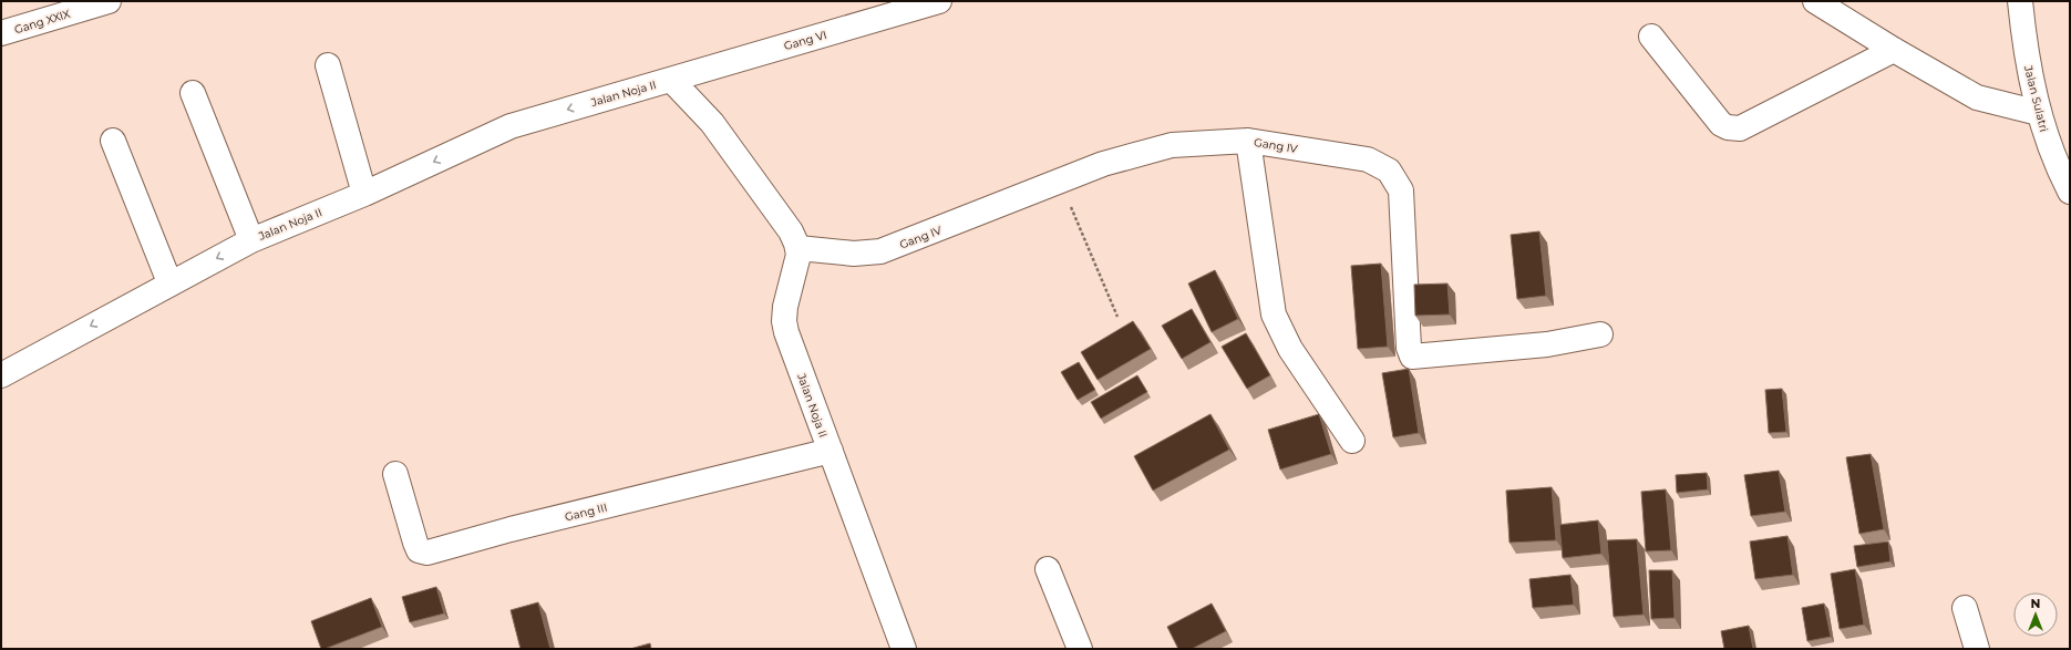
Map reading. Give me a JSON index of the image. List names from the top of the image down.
{
  "streets": {
    "street": [
      "Gang XXIX",
      "Gang VI",
      "Jalan Noja II",
      "Jalan Sulatri",
      "Gang IV",
      "Gang III"
    ]
  },
  "crossings": [
    ["Gang VI", "Jalan Noja II"],
    ["Jalan Noja II", "Gang IV"],
    ["Jalan Noja II", "Gang III"]
  ],
  "one_way": ["Jalan Noja II"],
  "north": "top"
}
